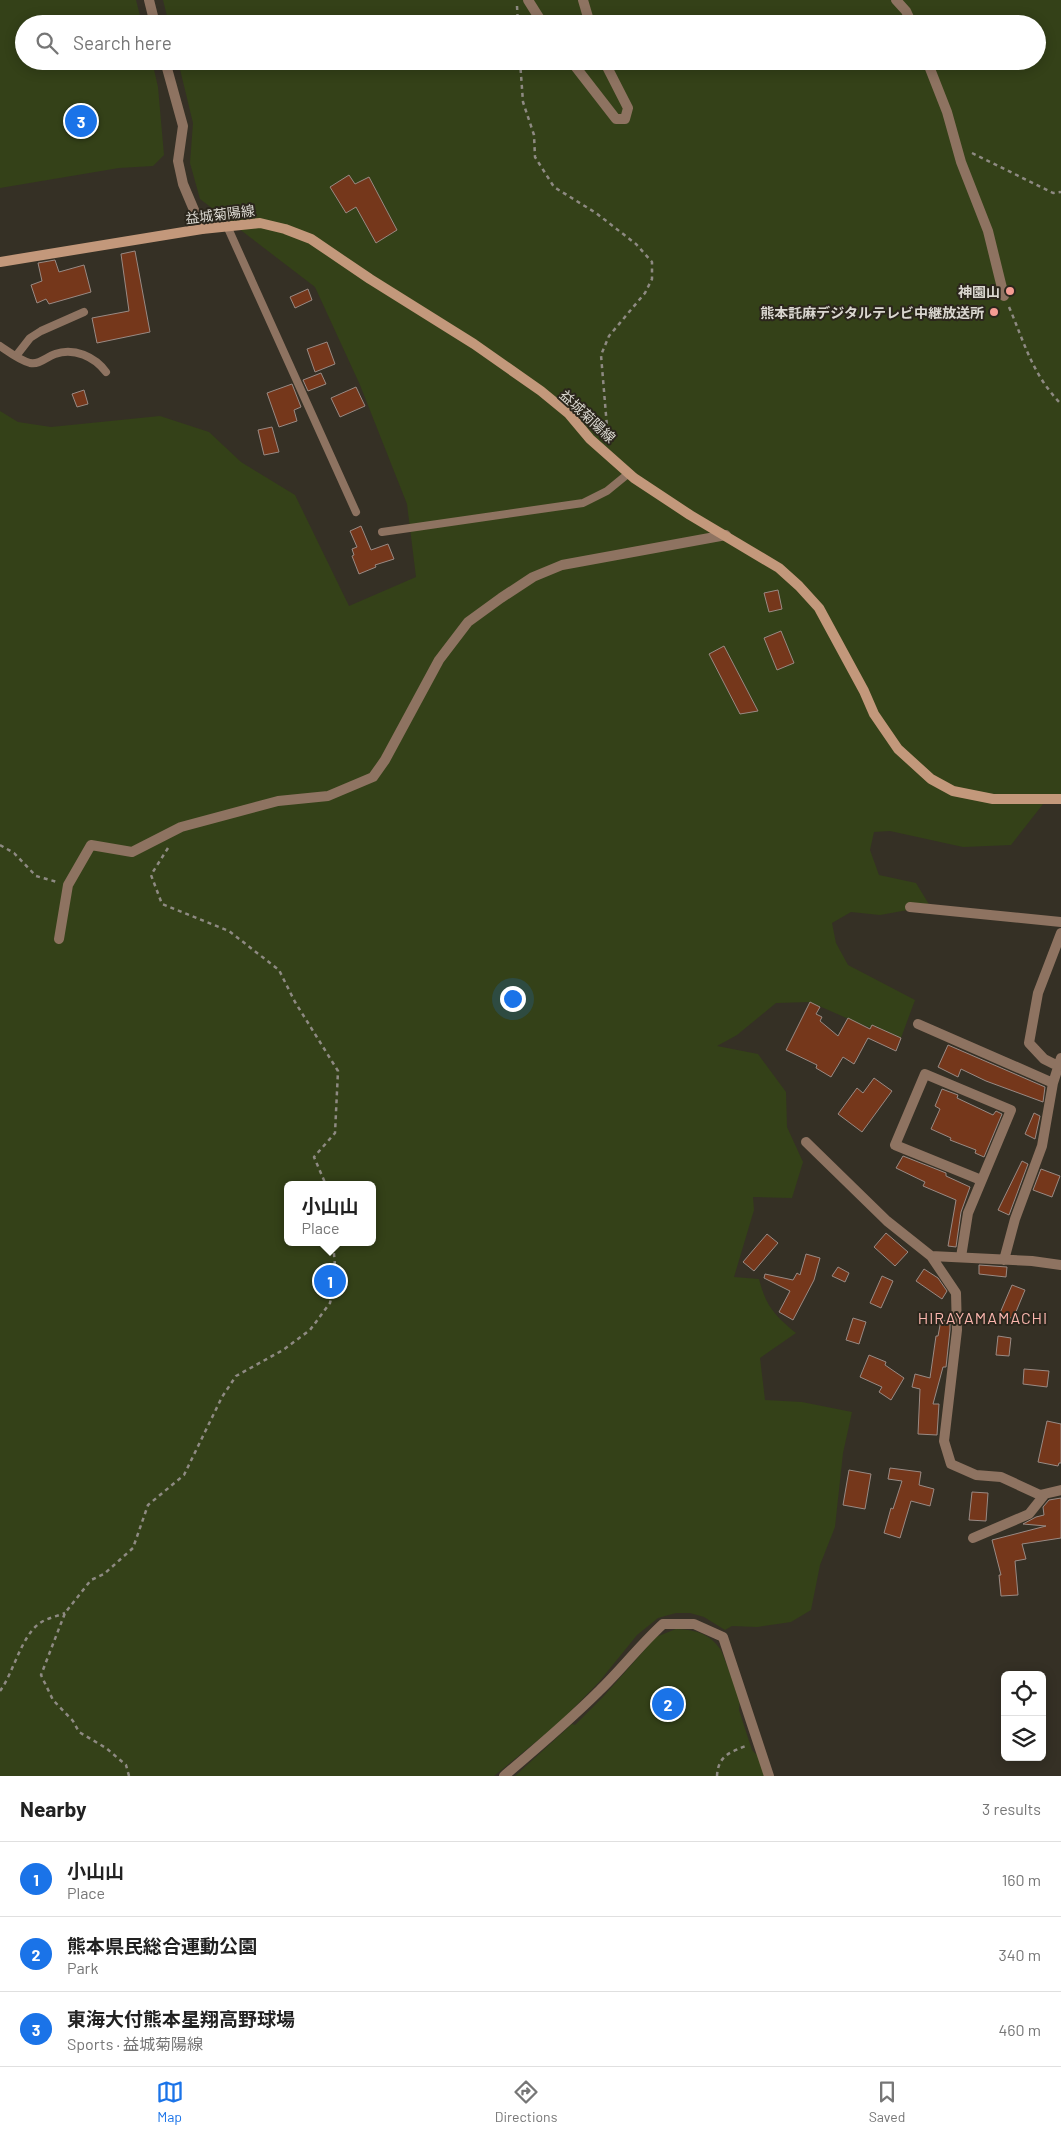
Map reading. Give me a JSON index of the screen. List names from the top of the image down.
{
  "streets": {
    "main road": ["益城菊陽線"]
  },
  "districts": ["HIRAYAMAMACHI"],
  "places": ["神園山", "熊本託麻デジタルテレビ中継放送所"],
  "page": {
    "search": "Search here",
    "pins": ["3", "1", "2"],
    "popup": ["小山山", "Place"],
    "heading": ["Nearby", "3 results"],
    "list": [
      {
        "mark": "1",
        "name": "小山山",
        "note": "Place",
        "value": "160 m"
      },
      {
        "mark": "2",
        "name": "熊本県民総合運動公園",
        "note": "Park",
        "value": "340 m"
      },
      {
        "mark": "3",
        "name": "東海大付熊本星翔高野球場",
        "note": "Sports · 益城菊陽線",
        "value": "460 m"
      }
    ],
    "nav": ["Map", "Directions", "Saved"]
  }
}
